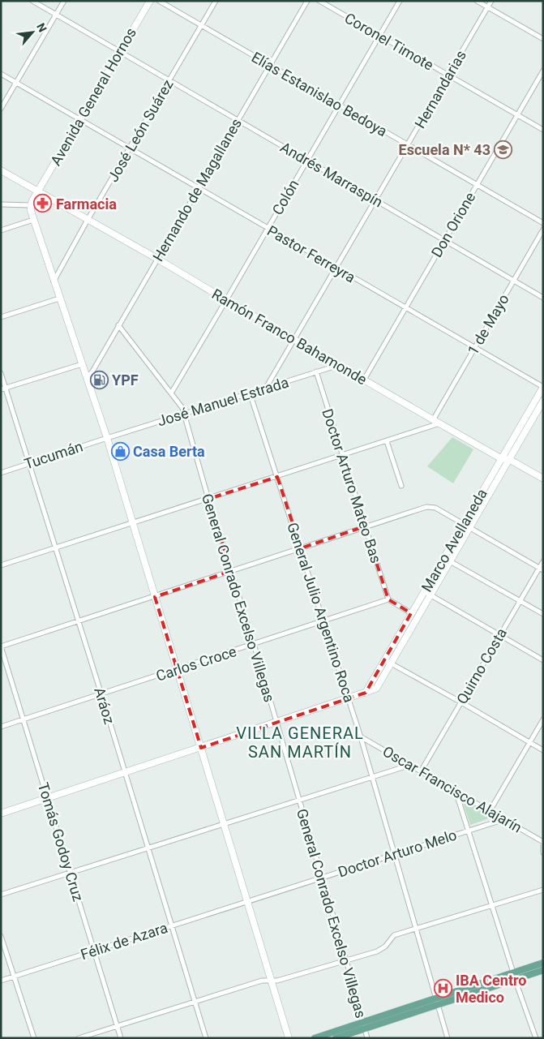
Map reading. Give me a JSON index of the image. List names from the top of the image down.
{
  "streets": {
    "street": [
      "Coronel Timote",
      "Hernandarias",
      "Elías Estanislao Bedoya",
      "Avenida General Hornos",
      "José León Suárez",
      "Andrés Marraspín",
      "Hernando de Magallanes",
      "Colón",
      "Don Orione",
      "Pastor Ferreyra",
      "1 de Mayo",
      "Ramón Franco Bahamonde",
      "José Manuel Estrada",
      "Tucumán",
      "Doctor Arturo Mateo Bas",
      "Marco Avellaneda",
      "General Conrado Excelso Villegas",
      "General Julio Argentino Roca",
      "Carlos Croce",
      "Quirno Costa",
      "Aráoz",
      "Oscar Francisco Alajarín",
      "Tomás Godoy Cruz",
      "Doctor Arturo Melo",
      "Félix de Azara"
    ]
  },
  "crossings": [
    ["Coronel Timote", "Hernandarias"],
    ["Coronel Timote", "Colón"],
    ["Coronel Timote", "Don Orione"],
    ["Hernandarias", "Elías Estanislao Bedoya"],
    ["Hernandarias", "Andrés Marraspín"],
    ["Hernandarias", "Pastor Ferreyra"],
    ["Hernandarias", "Ramón Franco Bahamonde"],
    ["Hernandarias", "José Manuel Estrada"],
    ["Elías Estanislao Bedoya", "José León Suárez"],
    ["Elías Estanislao Bedoya", "Hernando de Magallanes"],
    ["Elías Estanislao Bedoya", "Colón"],
    ["Elías Estanislao Bedoya", "Don Orione"],
    ["Avenida General Hornos", "Andrés Marraspín"],
    ["Avenida General Hornos", "Pastor Ferreyra"],
    ["Avenida General Hornos", "Ramón Franco Bahamonde"],
    ["José León Suárez", "Andrés Marraspín"],
    ["José León Suárez", "Pastor Ferreyra"],
    ["José León Suárez", "Ramón Franco Bahamonde"],
    ["Andrés Marraspín", "Hernando de Magallanes"],
    ["Andrés Marraspín", "Colón"],
    ["Andrés Marraspín", "Don Orione"],
    ["Andrés Marraspín", "1 de Mayo"],
    ["Hernando de Magallanes", "Pastor Ferreyra"],
    ["Hernando de Magallanes", "Ramón Franco Bahamonde"],
    ["Hernando de Magallanes", "General Conrado Excelso Villegas"],
    ["Colón", "Pastor Ferreyra"],
    ["Colón", "Ramón Franco Bahamonde"],
    ["Colón", "General Conrado Excelso Villegas"],
    ["Don Orione", "Pastor Ferreyra"],
    ["Don Orione", "Ramón Franco Bahamonde"],
    ["Pastor Ferreyra", "1 de Mayo"],
    ["Pastor Ferreyra", "Marco Avellaneda"],
    ["1 de Mayo", "Ramón Franco Bahamonde"],
    ["Ramón Franco Bahamonde", "José Manuel Estrada"],
    ["Ramón Franco Bahamonde", "Marco Avellaneda"],
    ["José Manuel Estrada", "Tucumán"],
    ["José Manuel Estrada", "Doctor Arturo Mateo Bas"],
    ["José Manuel Estrada", "General Conrado Excelso Villegas"],
    ["José Manuel Estrada", "General Julio Argentino Roca"],
    ["Tucumán", "Aráoz"],
    ["Doctor Arturo Mateo Bas", "Carlos Croce"],
    ["Marco Avellaneda", "General Conrado Excelso Villegas"],
    ["Marco Avellaneda", "General Julio Argentino Roca"],
    ["Marco Avellaneda", "Aráoz"],
    ["Marco Avellaneda", "Tomás Godoy Cruz"],
    ["General Conrado Excelso Villegas", "Carlos Croce"],
    ["General Conrado Excelso Villegas", "Doctor Arturo Melo"],
    ["General Julio Argentino Roca", "Carlos Croce"],
    ["General Julio Argentino Roca", "Oscar Francisco Alajarín"],
    ["General Julio Argentino Roca", "Doctor Arturo Melo"],
    ["Carlos Croce", "Aráoz"],
    ["Carlos Croce", "Tomás Godoy Cruz"],
    ["Quirno Costa", "Oscar Francisco Alajarín"],
    ["Aráoz", "Félix de Azara"],
    ["Oscar Francisco Alajarín", "Doctor Arturo Melo"],
    ["Tomás Godoy Cruz", "Félix de Azara"],
    ["Doctor Arturo Melo", "Félix de Azara"]
  ],
  "districts": ["VILLA GENERAL SAN MARTÍN"],
  "places": {
    "school or university": ["Escuela N* 43"],
    "pharmacy": ["Farmacia"],
    "fuel station": ["YPF"],
    "shop": ["Casa Berta"],
    "hospital": ["IBA Centro Medico"]
  },
  "north": "top right"
}
